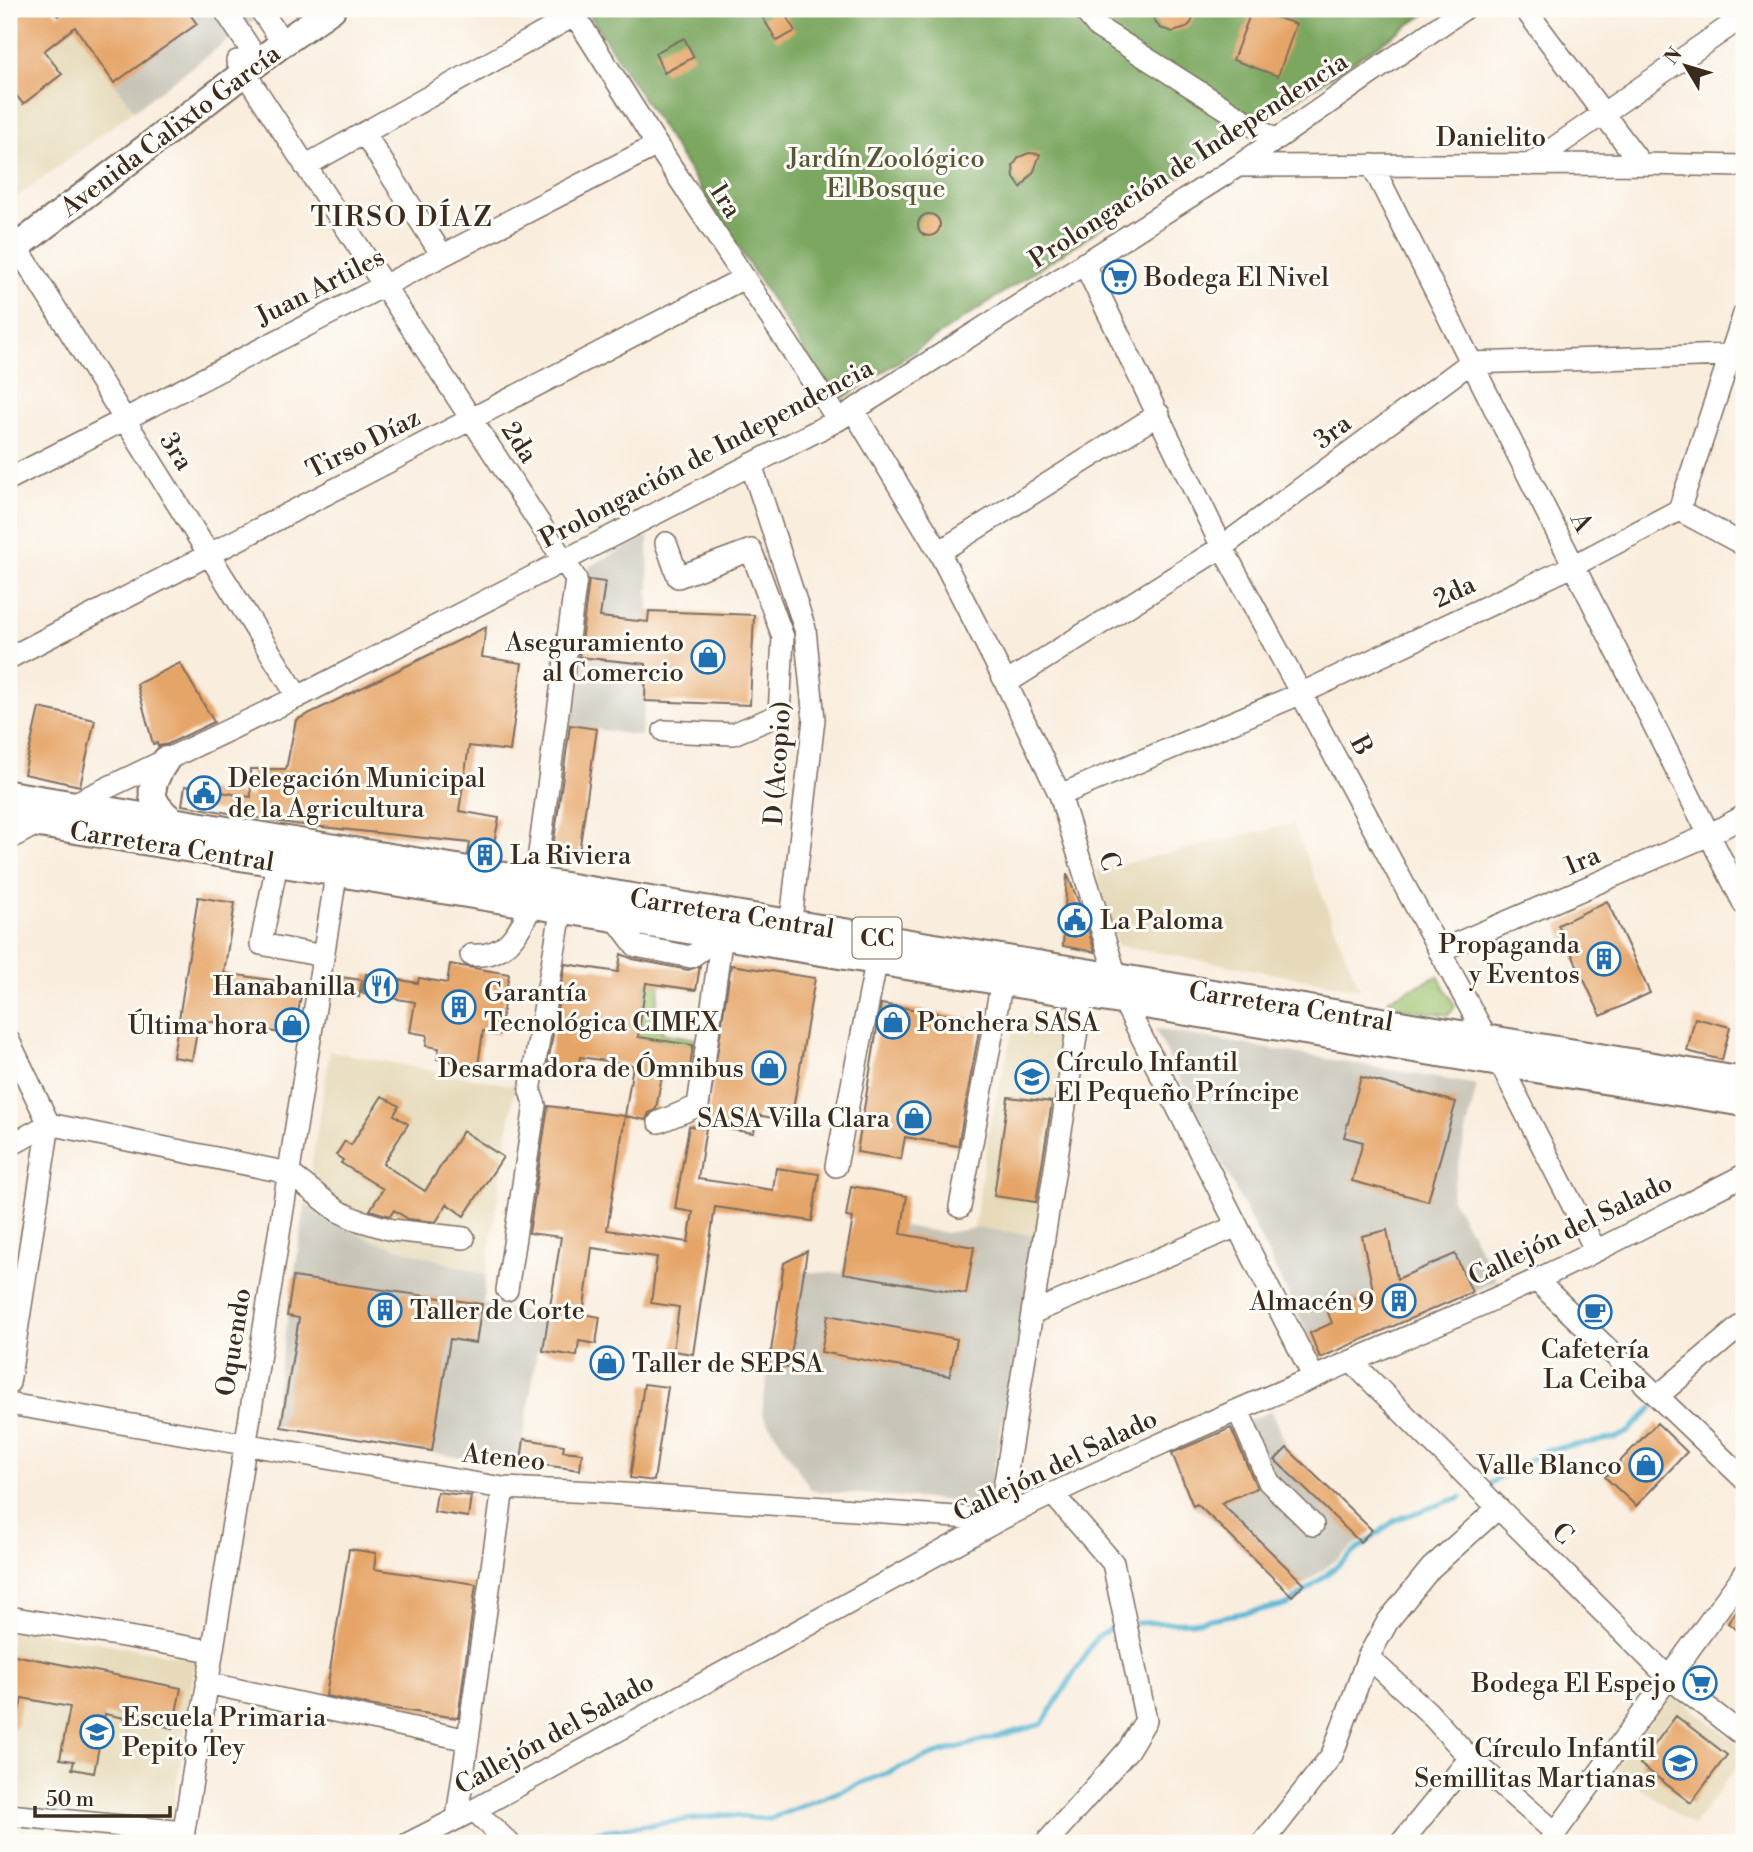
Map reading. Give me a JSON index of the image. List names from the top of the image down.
{
  "streets": {
    "main road": ["Avenida Calixto García", "Carretera Central", "CC"],
    "street": [
      "Danielito",
      "Prolongación de Independencia",
      "1ra",
      "Juan Artiles",
      "3ra",
      "2da",
      "Tirso Díaz",
      "A",
      "B",
      "D (Acopio)",
      "C",
      "Callejón del Salado",
      "Oquendo",
      "Ateneo"
    ]
  },
  "crossings": [
    ["Avenida Calixto García", "3ra"],
    ["Avenida Calixto García", "2da"],
    ["Danielito", "Prolongación de Independencia"],
    ["Danielito", "A"],
    ["Prolongación de Independencia", "1ra"],
    ["Prolongación de Independencia", "3ra"],
    ["Prolongación de Independencia", "2da"],
    ["Prolongación de Independencia", "B"],
    ["Prolongación de Independencia", "D (Acopio)"],
    ["Prolongación de Independencia", "Carretera Central"],
    ["Prolongación de Independencia", "C"],
    ["1ra", "Juan Artiles"],
    ["1ra", "Tirso Díaz"],
    ["1ra", "A"],
    ["1ra", "B"],
    ["1ra", "C"],
    ["Juan Artiles", "3ra"],
    ["Juan Artiles", "2da"],
    ["3ra", "Tirso Díaz"],
    ["3ra", "A"],
    ["3ra", "B"],
    ["3ra", "C"],
    ["2da", "Tirso Díaz"],
    ["2da", "A"],
    ["2da", "B"],
    ["2da", "Carretera Central"],
    ["2da", "C"],
    ["B", "Carretera Central"],
    ["B", "Callejón del Salado"],
    ["D (Acopio)", "Carretera Central"],
    ["Carretera Central", "C"],
    ["Carretera Central", "Oquendo"],
    ["C", "Callejón del Salado"],
    ["Callejón del Salado", "Ateneo"],
    ["Oquendo", "Ateneo"]
  ],
  "districts": ["TIRSO DÍAZ"],
  "parks": ["Jardín Zoológico El Bosque"],
  "places": {
    "supermarket": ["Bodega El Nivel", "Bodega El Espejo"],
    "shop": [
      "Aseguramiento al Comercio",
      "Ponchera SASA",
      "Última hora",
      "Desarmadora de Ómnibus",
      "SASA Villa Clara",
      "Taller de SEPSA",
      "Valle Blanco"
    ],
    "public building": ["Delegación Municipal de la Agricultura", "La Paloma"],
    "building": [
      "La Riviera",
      "Propaganda y Eventos",
      "Garantía Tecnológica CIMEX",
      "Almacén 9",
      "Taller de Corte"
    ],
    "restaurant": ["Hanabanilla"],
    "school or university": ["Círculo Infantil El Pequeño Príncipe", "Escuela Primaria Pepito Tey", "Círculo Infantil Semillitas Martianas"],
    "cafe": ["Cafetería La Ceiba"]
  },
  "scale_bar": "50 m",
  "north": "top left"
}
